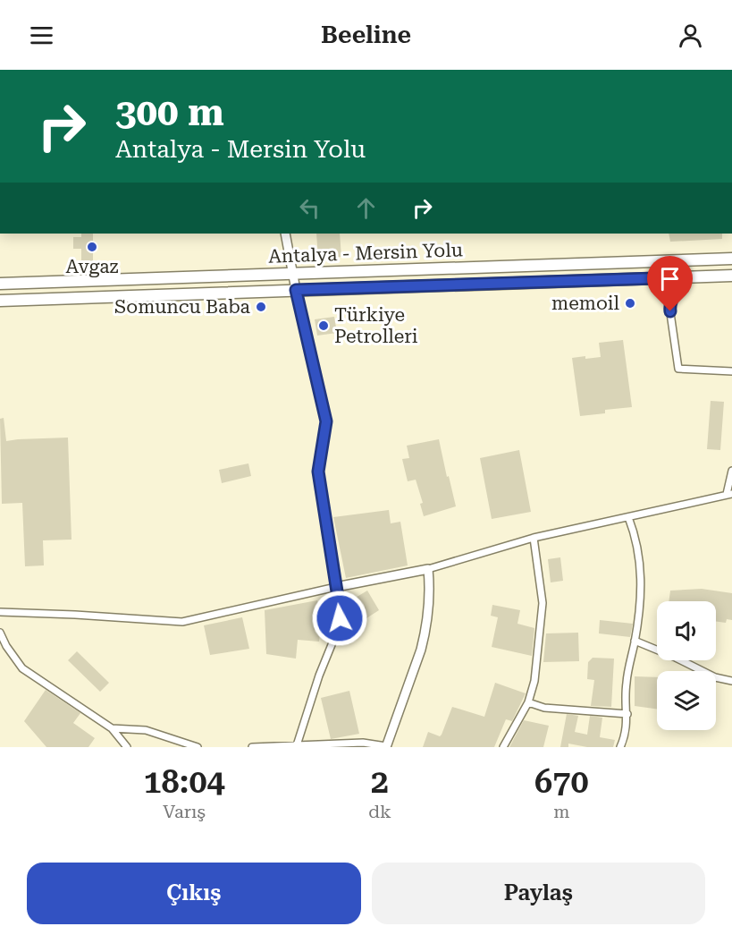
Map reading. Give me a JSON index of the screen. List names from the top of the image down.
{
  "streets": {
    "highway": ["Antalya - Mersin Yolu"]
  },
  "places": [
    "Avgaz",
    "memoil",
    "Somuncu Baba",
    "Türkiye Petrolleri"
  ],
  "page": {
    "header": "Beeline",
    "turn": ["300 m", "Antalya - Mersin Yolu"],
    "eta": [
      "18:04",
      "Varış",
      "2",
      "dk",
      "670",
      "m"
    ],
    "buttons": ["Çıkış", "Paylaş"]
  }
}
